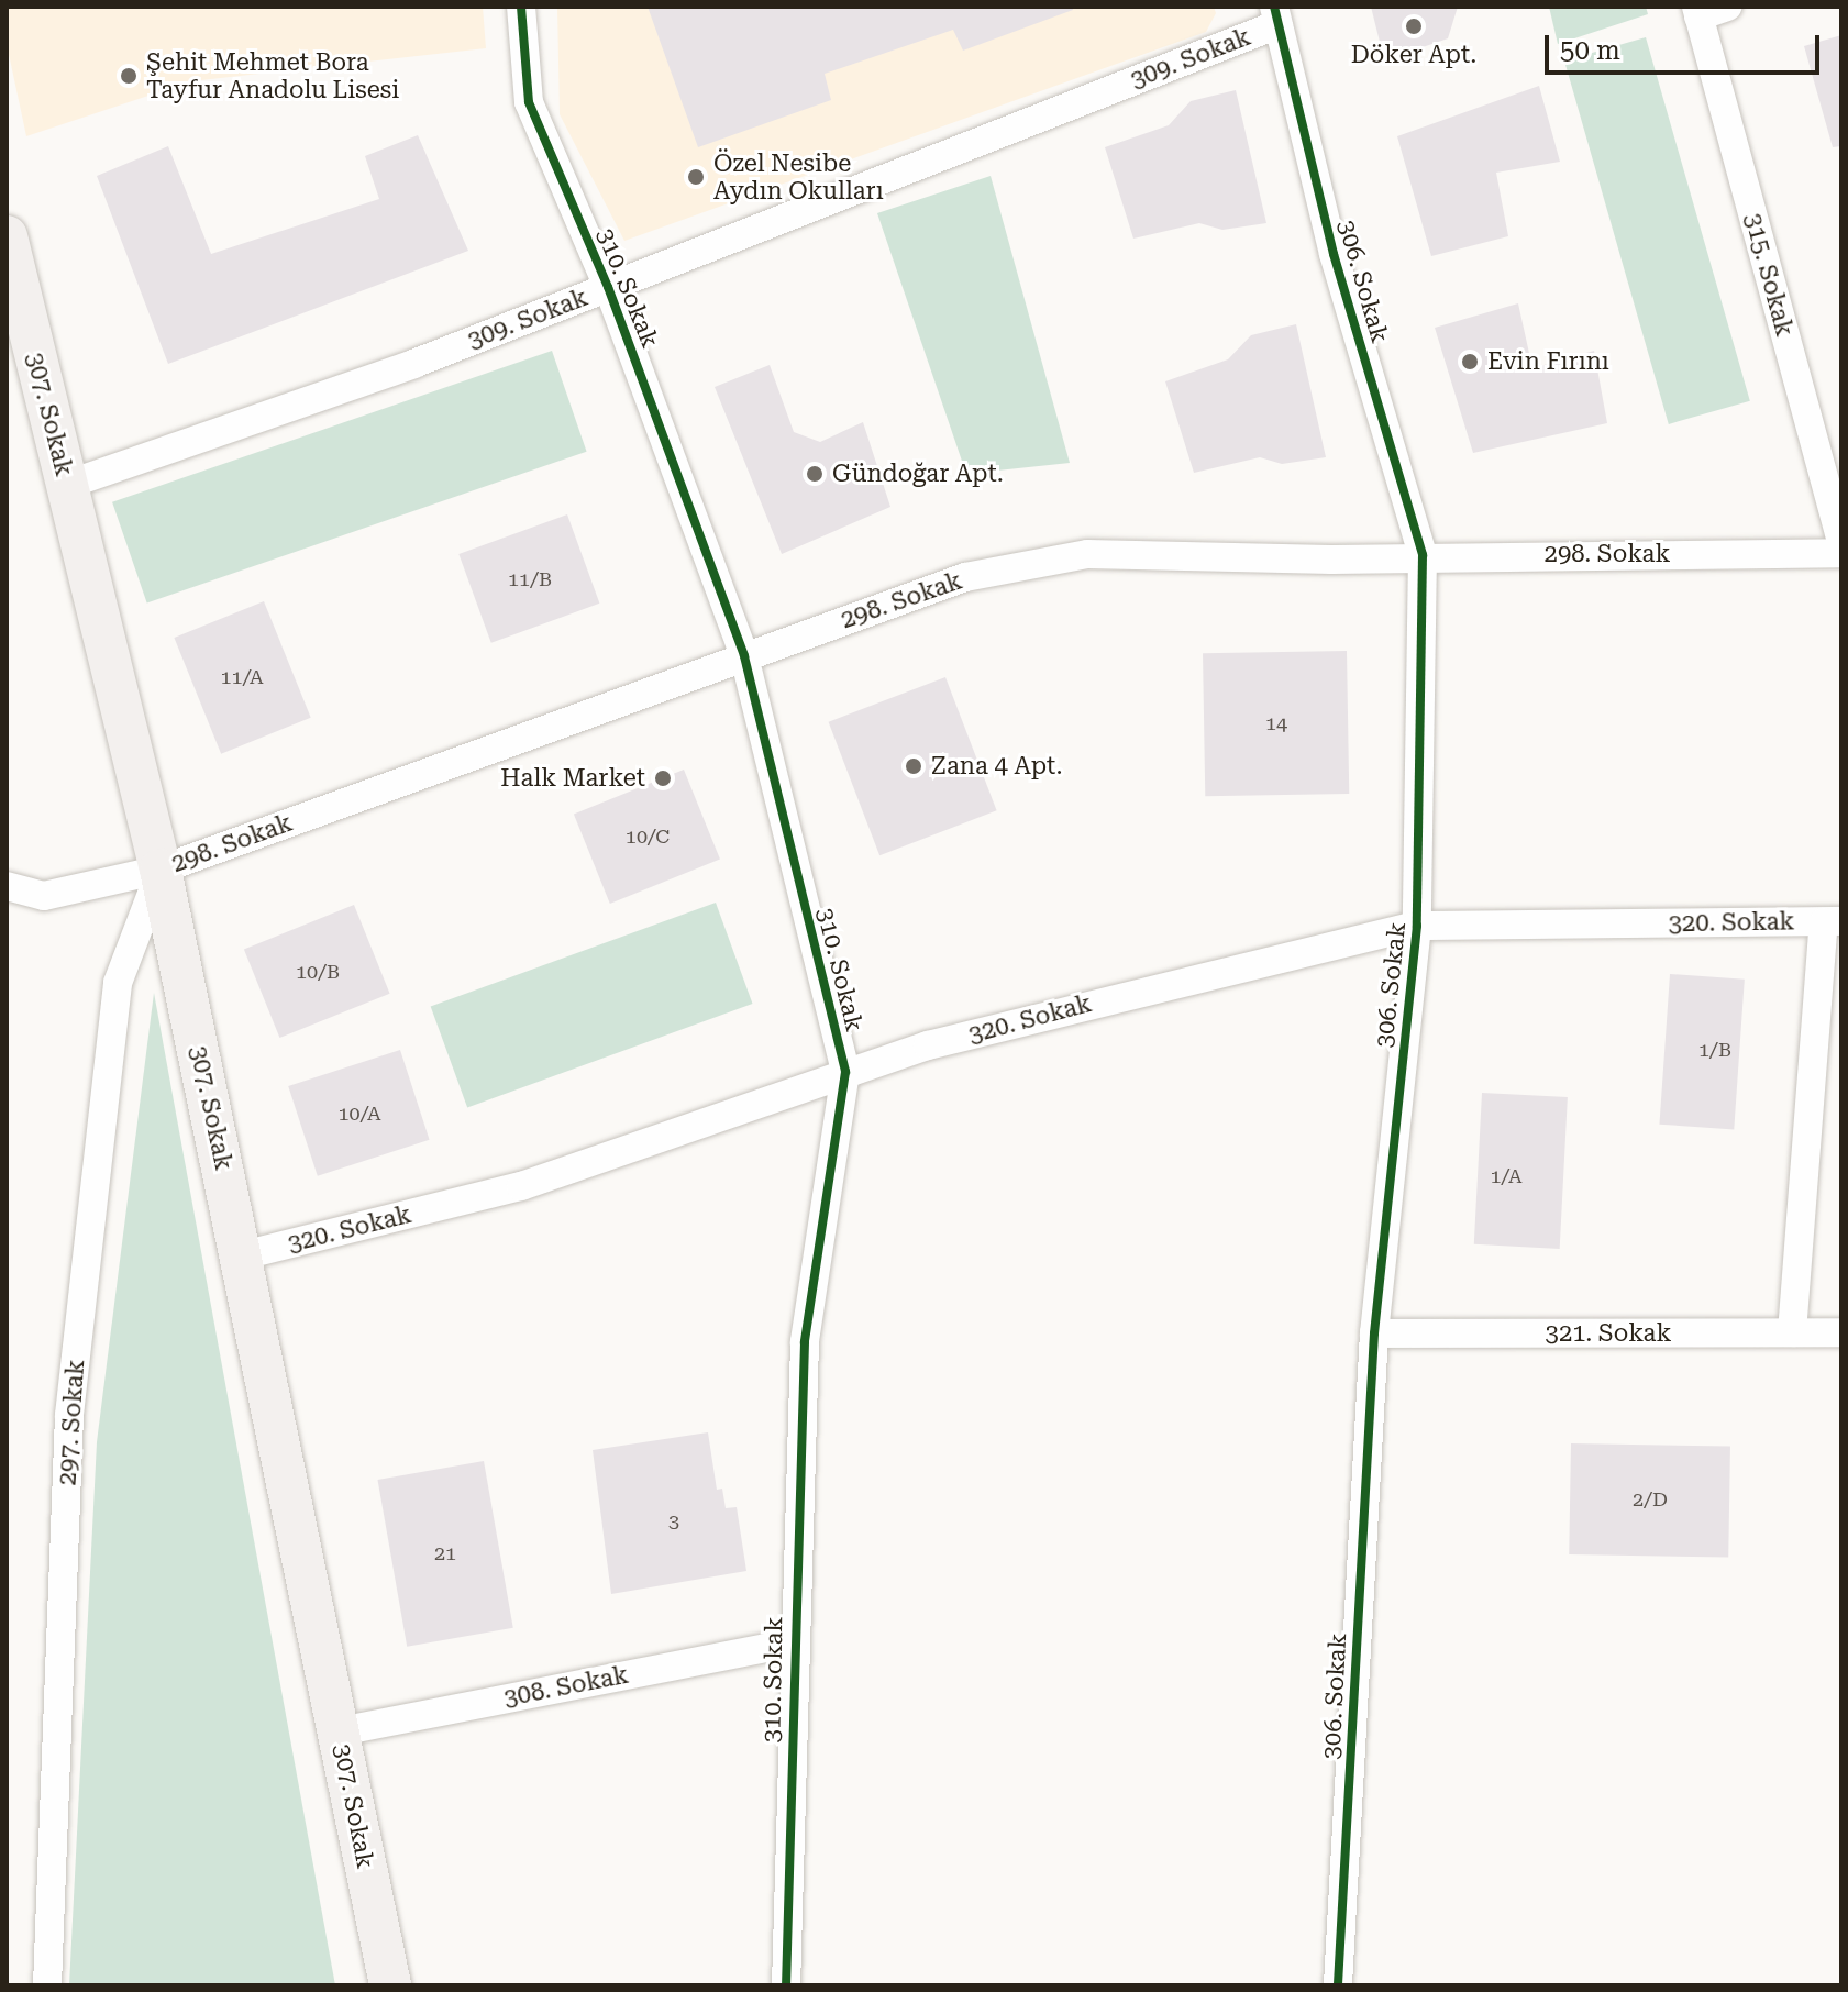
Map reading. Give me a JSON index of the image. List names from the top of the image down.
{
  "streets": {
    "street": [
      "309. Sokak",
      "315. Sokak",
      "306. Sokak",
      "310. Sokak",
      "307. Sokak",
      "298. Sokak",
      "320. Sokak",
      "321. Sokak",
      "297. Sokak",
      "308. Sokak"
    ]
  },
  "crossings": [
    ["309. Sokak", "306. Sokak"],
    ["309. Sokak", "310. Sokak"],
    ["309. Sokak", "307. Sokak"],
    ["306. Sokak", "298. Sokak"],
    ["306. Sokak", "320. Sokak"],
    ["306. Sokak", "321. Sokak"],
    ["310. Sokak", "298. Sokak"],
    ["310. Sokak", "320. Sokak"],
    ["310. Sokak", "308. Sokak"],
    ["307. Sokak", "298. Sokak"],
    ["307. Sokak", "320. Sokak"],
    ["307. Sokak", "297. Sokak"],
    ["307. Sokak", "308. Sokak"],
    ["298. Sokak", "297. Sokak"]
  ],
  "places": [
    "Döker Apt.",
    "Şehit Mehmet Bora Tayfur Anadolu Lisesi",
    "Özel Nesibe Aydın Okulları",
    "Evin Fırını",
    "Gündoğar Apt.",
    "Zana 4 Apt.",
    "Halk Market"
  ],
  "house_numbers": [
    "11/B",
    "11/A",
    "14",
    "10/C",
    "10/B",
    "1/B",
    "10/A",
    "1/A",
    "2/D",
    "3",
    "21"
  ],
  "scale_bar": "50 m"
}
